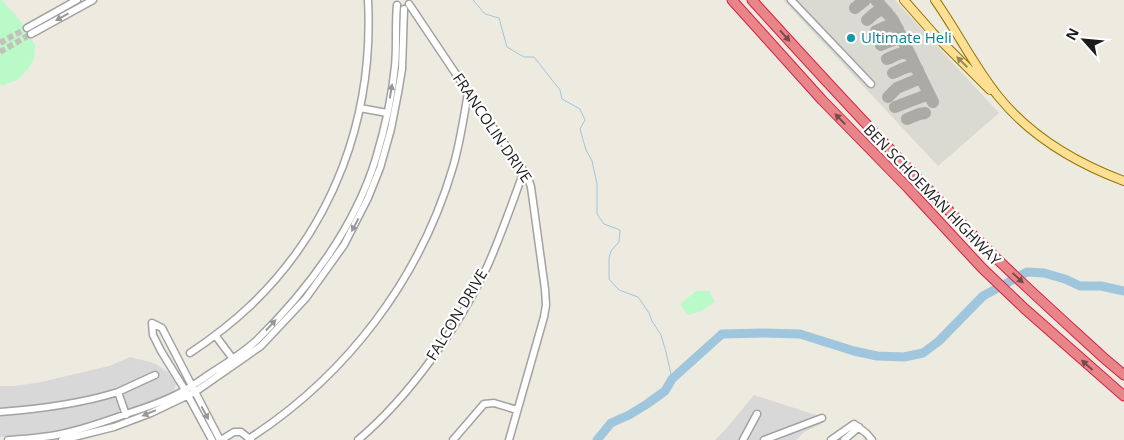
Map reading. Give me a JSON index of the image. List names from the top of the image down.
{
  "streets": {
    "highway": ["BEN SCHOEMAN HIGHWAY"],
    "street": ["FRANCOLIN DRIVE", "FALCON DRIVE"]
  },
  "crossings": [
    ["FRANCOLIN DRIVE", "FALCON DRIVE"]
  ],
  "places": ["Ultimate Heli"],
  "north": "top left"
}
